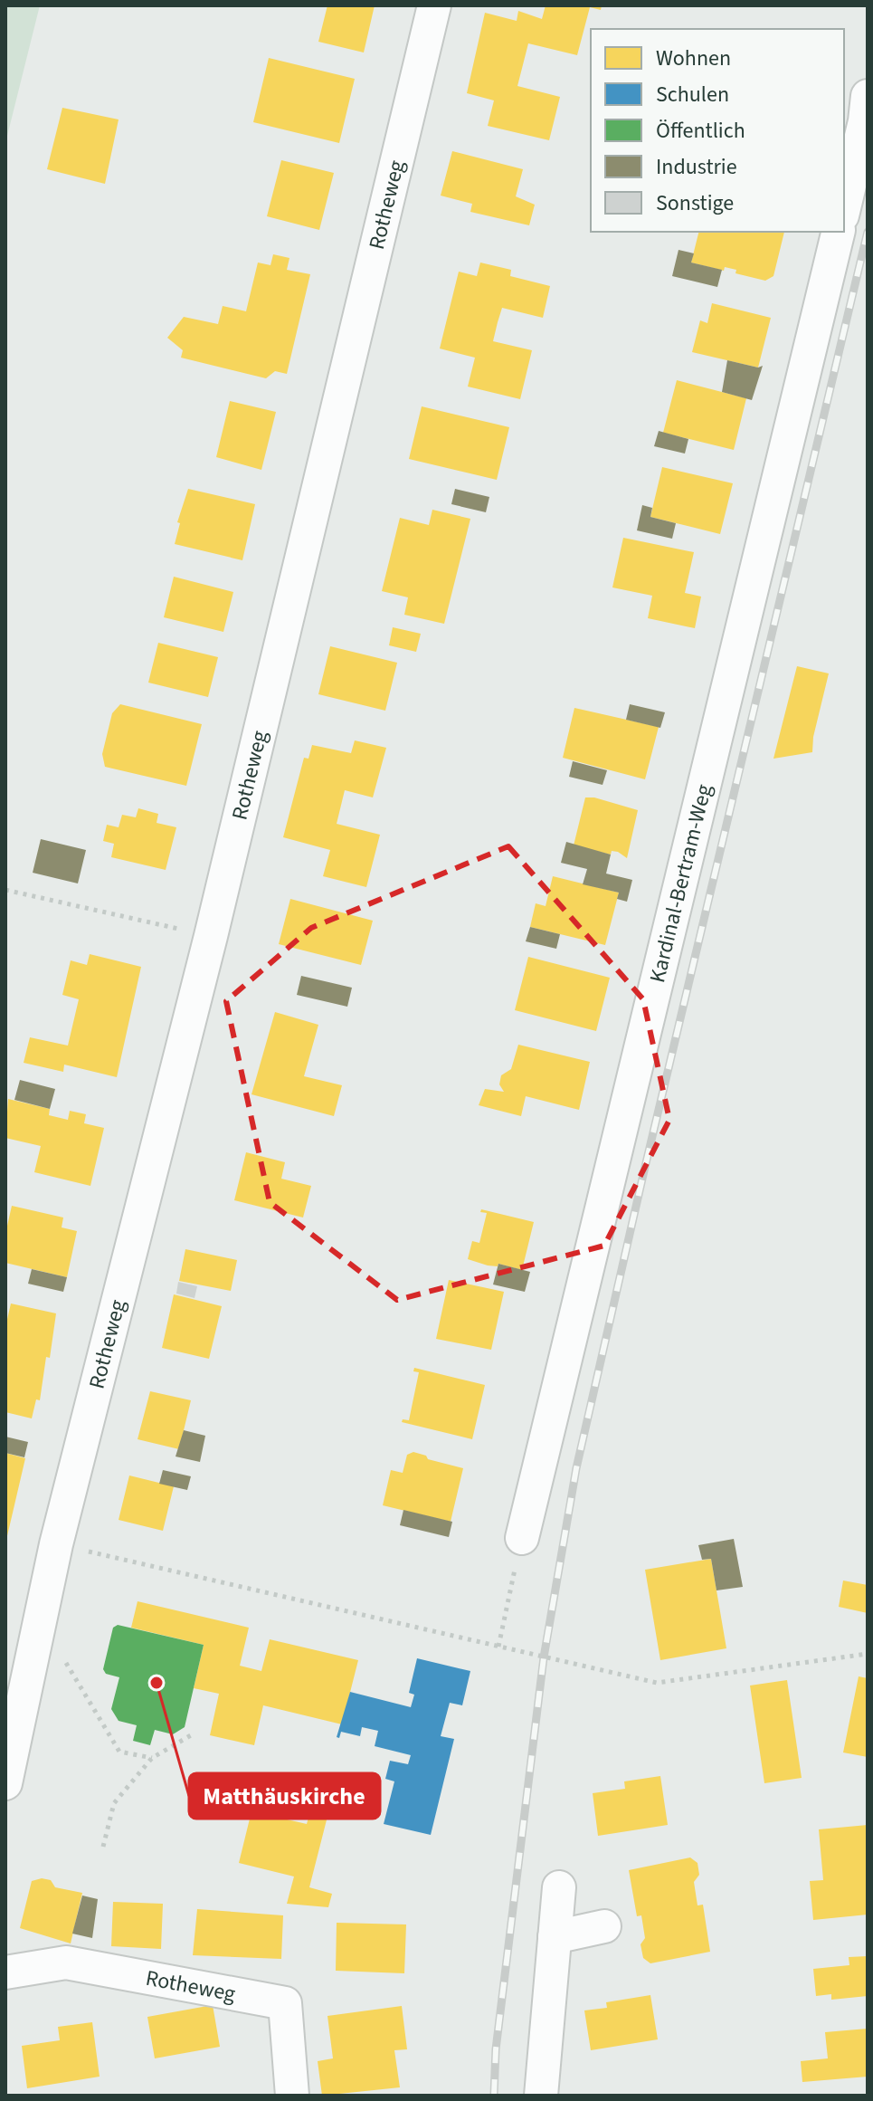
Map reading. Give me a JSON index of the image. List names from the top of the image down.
{
  "streets": {
    "street": ["Rotheweg", "Kardinal-Bertram-Weg"]
  },
  "places": ["Matthäuskirche"],
  "legend": [
    "Wohnen",
    "Schulen",
    "Öffentlich",
    "Industrie",
    "Sonstige"
  ]
}
